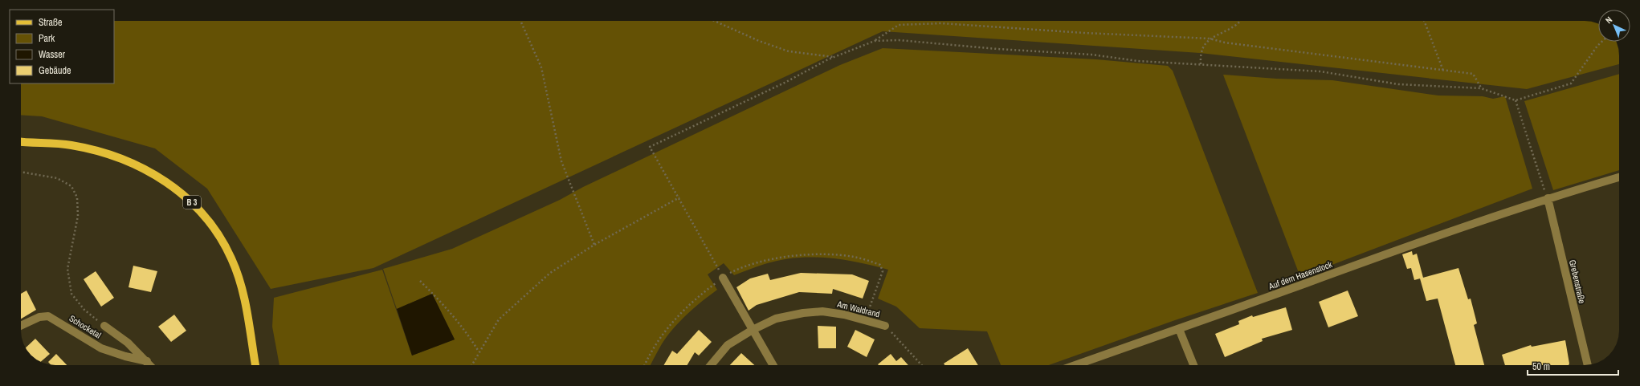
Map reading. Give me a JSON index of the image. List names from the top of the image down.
{
  "streets": {
    "main road": ["B 3"],
    "street": [
      "Auf dem Hasenstock",
      "Grebenstraße",
      "Am Waldrand",
      "Schocketal"
    ]
  },
  "crossings": [
    ["Auf dem Hasenstock", "Grebenstraße"]
  ],
  "legend": [
    "Straße",
    "Park",
    "Wasser",
    "Gebäude"
  ],
  "scale_bar": "50 m",
  "north": "top left"
}
